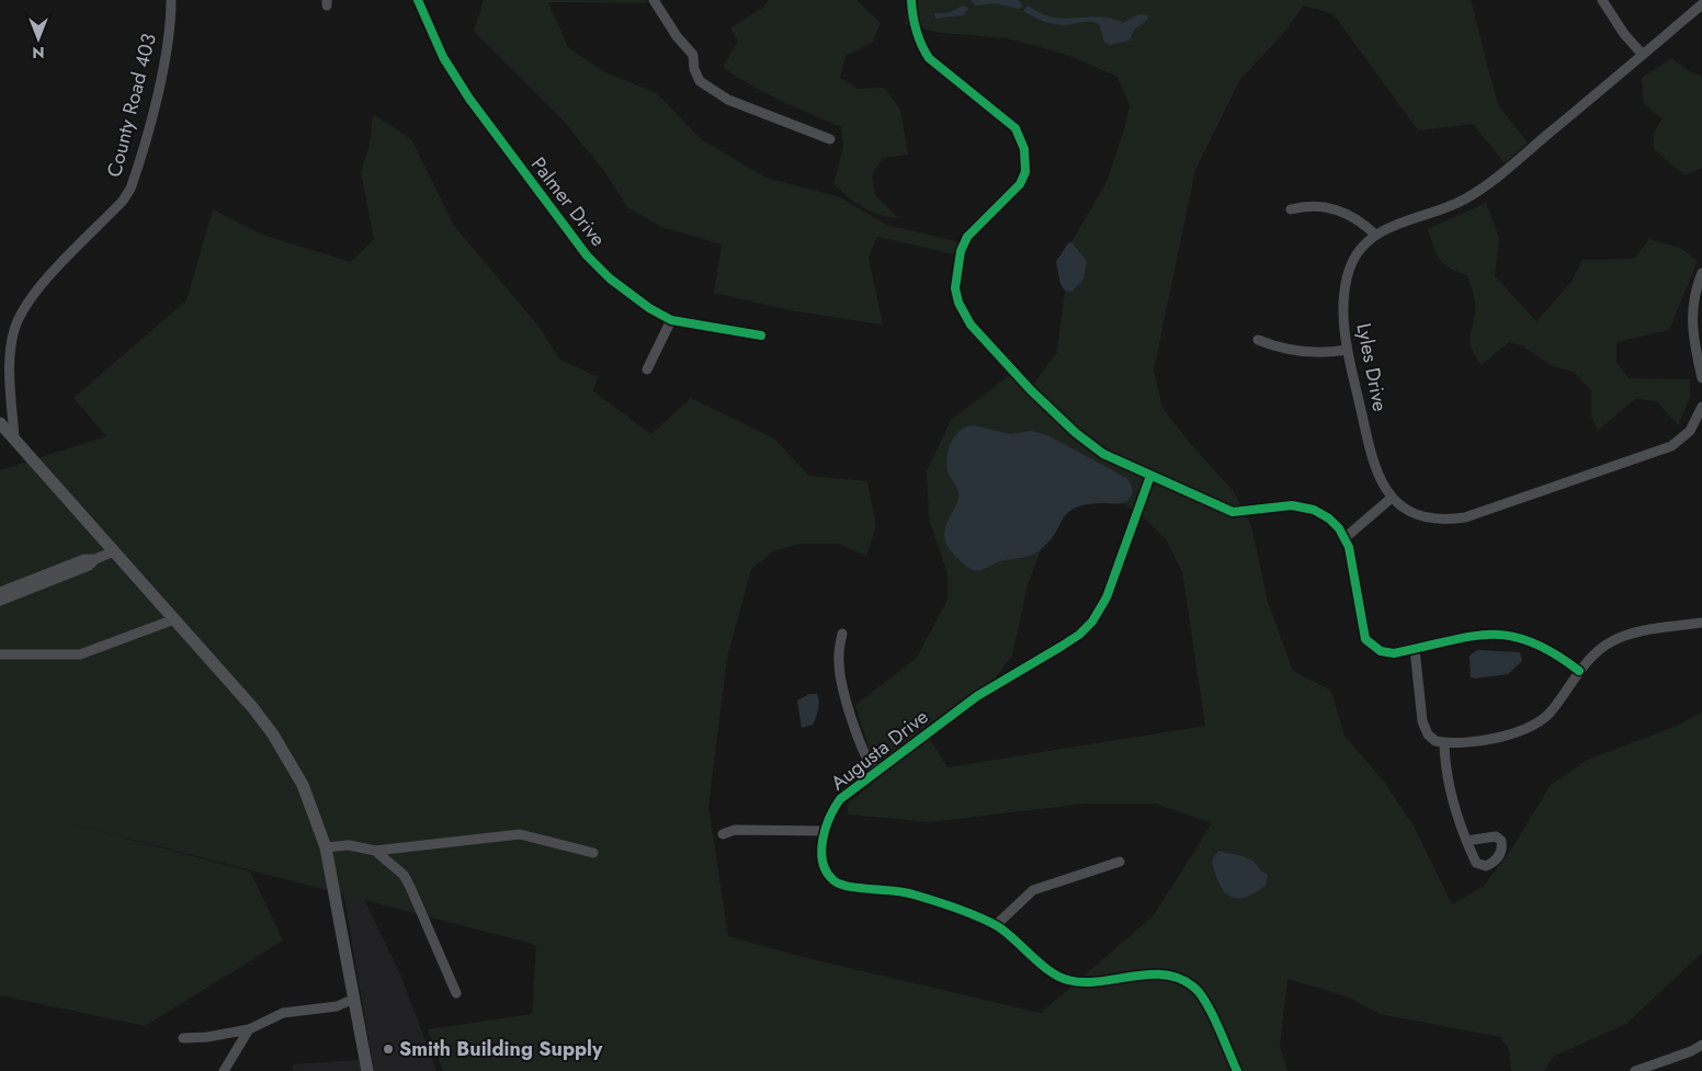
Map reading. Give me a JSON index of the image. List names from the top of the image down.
{
  "streets": {
    "street": [
      "County Road 403",
      "Palmer Drive",
      "Lyles Drive",
      "Augusta Drive"
    ]
  },
  "places": ["Smith Building Supply"],
  "north": "bottom"
}
